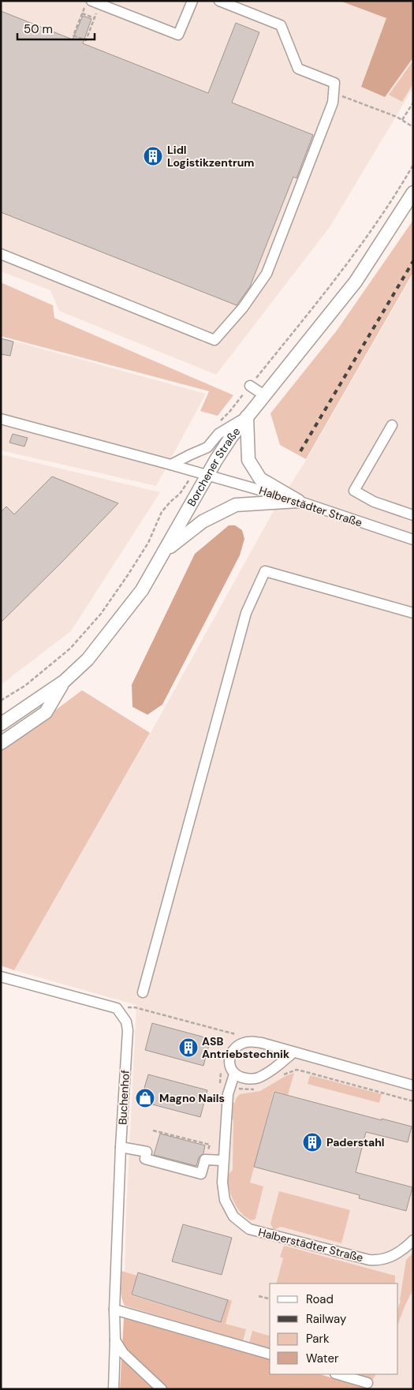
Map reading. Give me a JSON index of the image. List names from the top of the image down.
{
  "streets": {
    "main road": ["Borchener Straße"],
    "street": ["Halberstädter Straße", "Buchenhof"]
  },
  "crossings": [
    ["Borchener Straße", "Halberstädter Straße"]
  ],
  "places": {
    "building": ["Lidl Logistikzentrum", "ASB Antriebstechnik", "Paderstahl"],
    "shop": ["Magno Nails"]
  },
  "legend": [
    "Road",
    "Railway",
    "Park",
    "Water"
  ],
  "scale_bar": "50 m"
}
